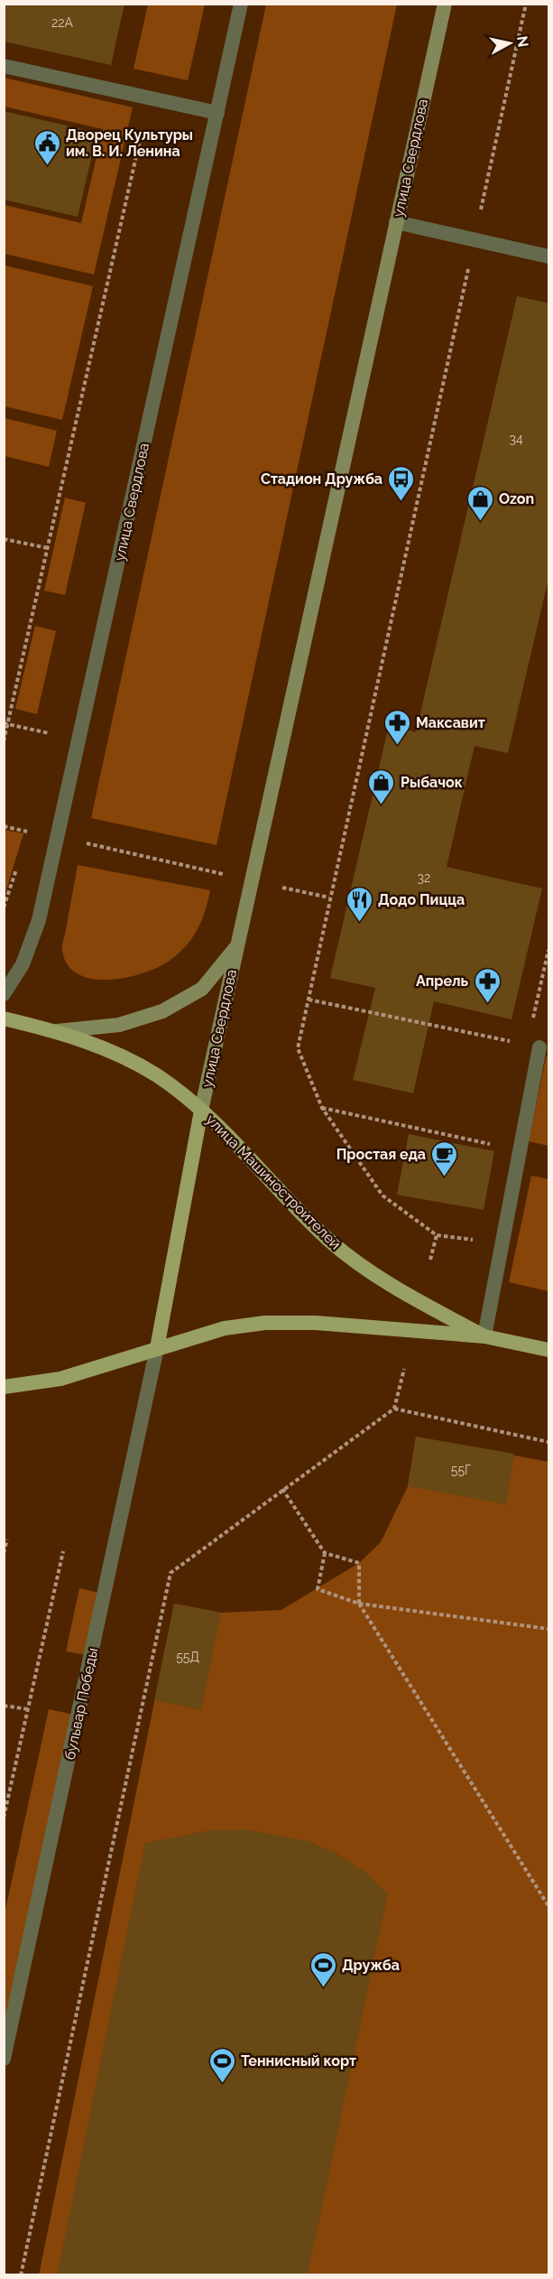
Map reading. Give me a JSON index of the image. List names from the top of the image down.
{
  "streets": {
    "main road": ["улица Свердлова", "улица Машиностроителей"],
    "street": ["бульвар Победы"]
  },
  "crossings": [
    ["улица Свердлова", "улица Машиностроителей"],
    ["улица Машиностроителей", "бульвар Победы"]
  ],
  "places": {
    "public building": ["Дворец Культуры им. В. И. Ленина"],
    "bus stop": ["Стадион Дружба"],
    "shop": ["Ozon", "Рыбачок"],
    "pharmacy": ["Максавит", "Апрель"],
    "restaurant": ["Додо Пицца"],
    "cafe": ["Простая еда"],
    "sports": ["Дружба", "Теннисный корт"]
  },
  "house_numbers": [
    "22А",
    "34",
    "32",
    "55Г",
    "55Д"
  ],
  "north": "right"
}
